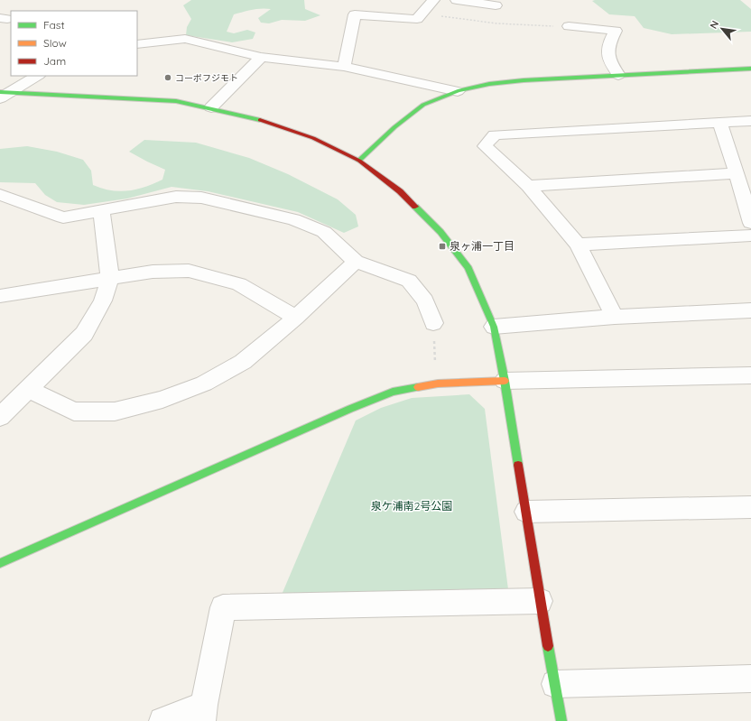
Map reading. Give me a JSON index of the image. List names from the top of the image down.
{
  "parks": ["泉ケ浦南2号公園"],
  "places": {
    "other": ["コーポフジモト"],
    "transit": ["泉ヶ浦一丁目"]
  },
  "legend": ["Fast", "Slow", "Jam"],
  "north": "top left"
}
